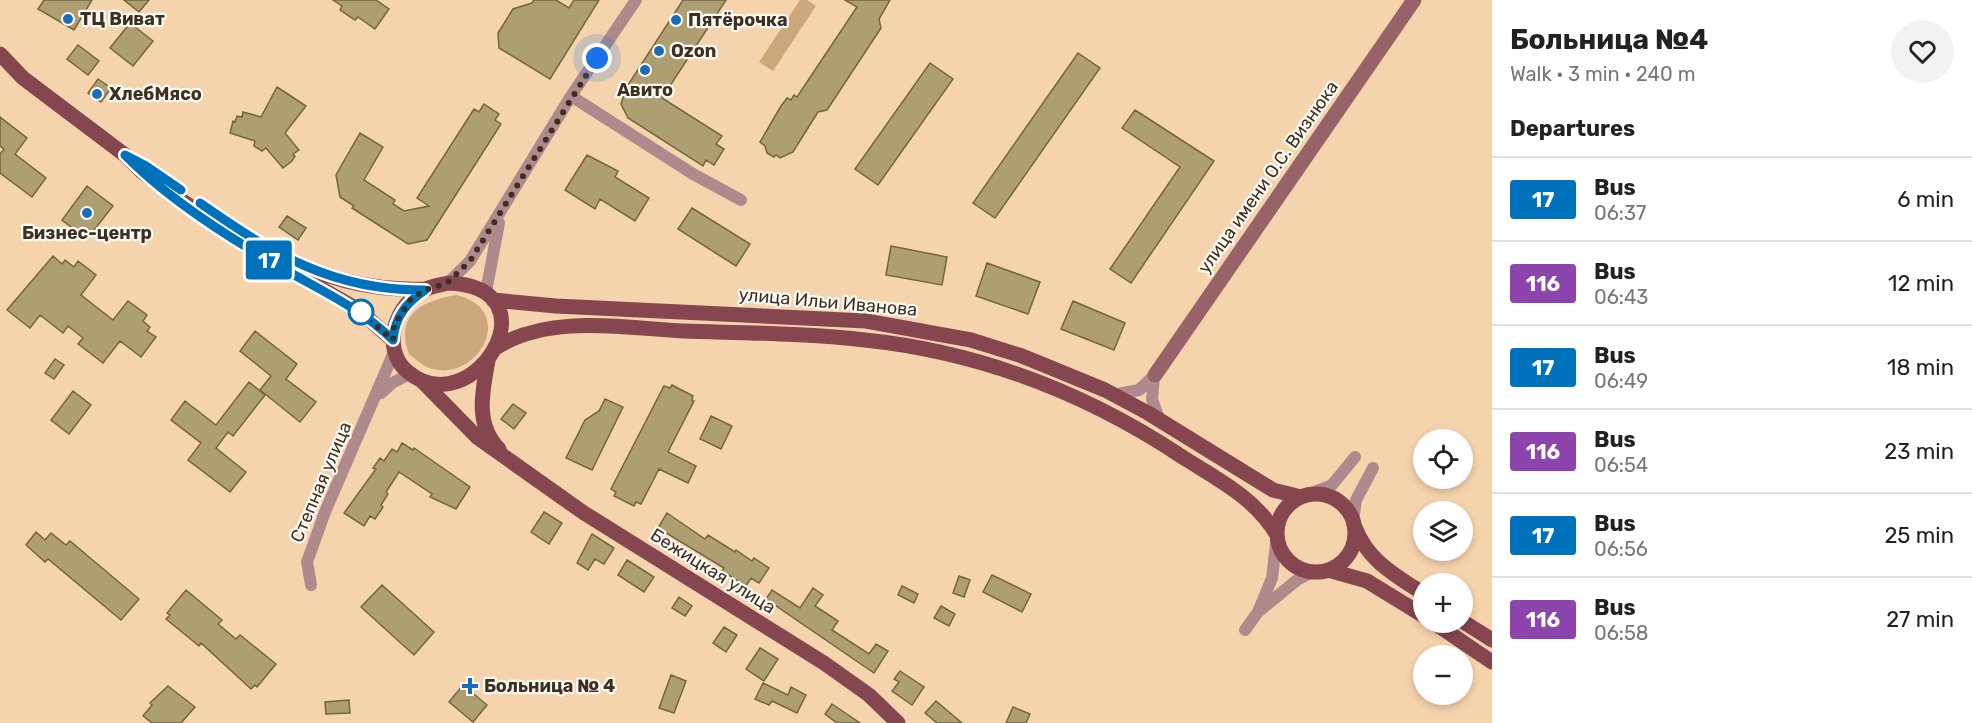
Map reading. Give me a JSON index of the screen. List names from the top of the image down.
{
  "streets": {
    "main road": ["улица Ильи Иванова", "Бежицкая улица"],
    "street": ["улица имени О.С. Визнюка", "Степная улица"]
  },
  "crossings": [
    ["улица Ильи Иванова", "Степная улица"]
  ],
  "places": {
    "other": [
      "ТЦ Виват",
      "Пятёрочка",
      "Ozon",
      "Авито",
      "ХлебМясо",
      "Бизнес-центр"
    ],
    "health": ["Больница № 4"]
  },
  "lines": ["bus line 17"],
  "page": {
    "on_map": "17",
    "heading": [
      ["Больница №4", "Walk · 3 min · 240 m"],
      "Departures"
    ],
    "list": [
      {
        "mark": "17",
        "name": "Bus",
        "note": "06:37",
        "value": "6 min"
      },
      {
        "mark": "116",
        "name": "Bus",
        "note": "06:43",
        "value": "12 min"
      },
      {
        "mark": "17",
        "name": "Bus",
        "note": "06:49",
        "value": "18 min"
      },
      {
        "mark": "116",
        "name": "Bus",
        "note": "06:54",
        "value": "23 min"
      },
      {
        "mark": "17",
        "name": "Bus",
        "note": "06:56",
        "value": "25 min"
      },
      {
        "mark": "116",
        "name": "Bus",
        "note": "06:58",
        "value": "27 min"
      }
    ],
    "map_buttons": ["+", "−"]
  }
}
